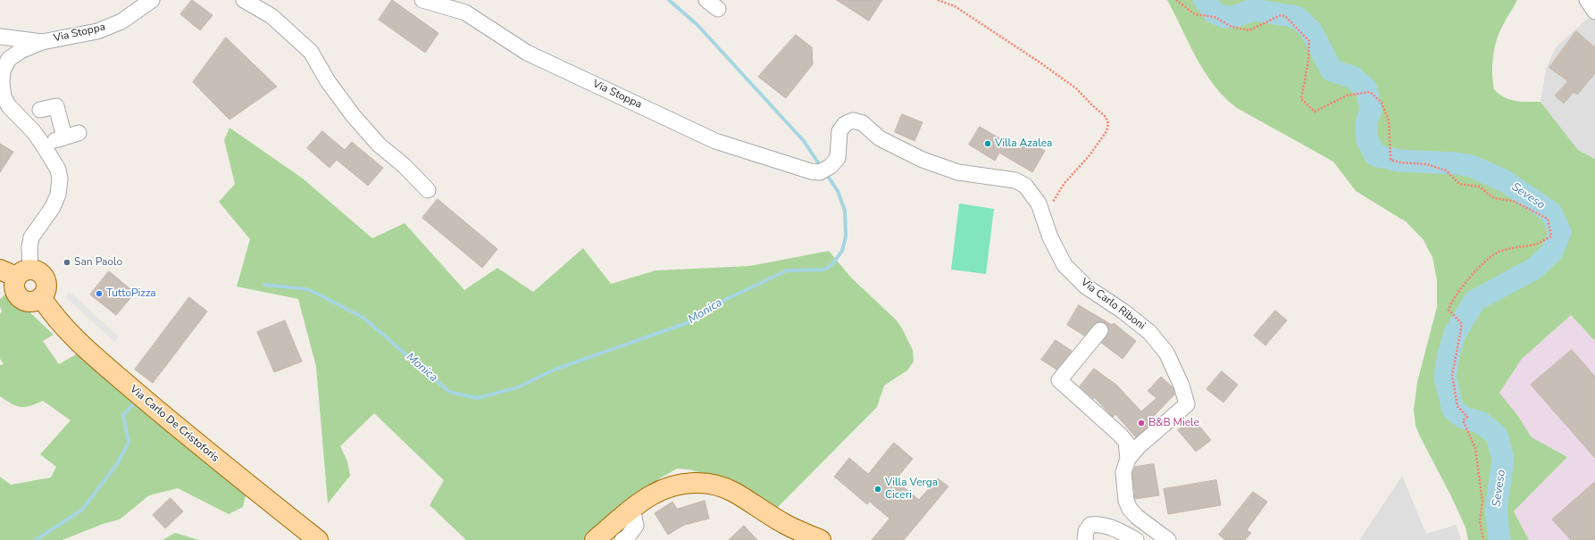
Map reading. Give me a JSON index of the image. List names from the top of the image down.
{
  "streets": {
    "main road": ["Via Carlo De Cristoforis"],
    "street": ["Via Stoppa", "Via Carlo Riboni"]
  },
  "crossings": [
    ["Via Stoppa", "Via Carlo Riboni"]
  ],
  "water": ["Seveso", "Monica"],
  "places": [
    "Villa Azalea",
    "San Paolo",
    "TuttoPizza",
    "B&B Miele",
    "Villa Verga Ciceri"
  ]
}
